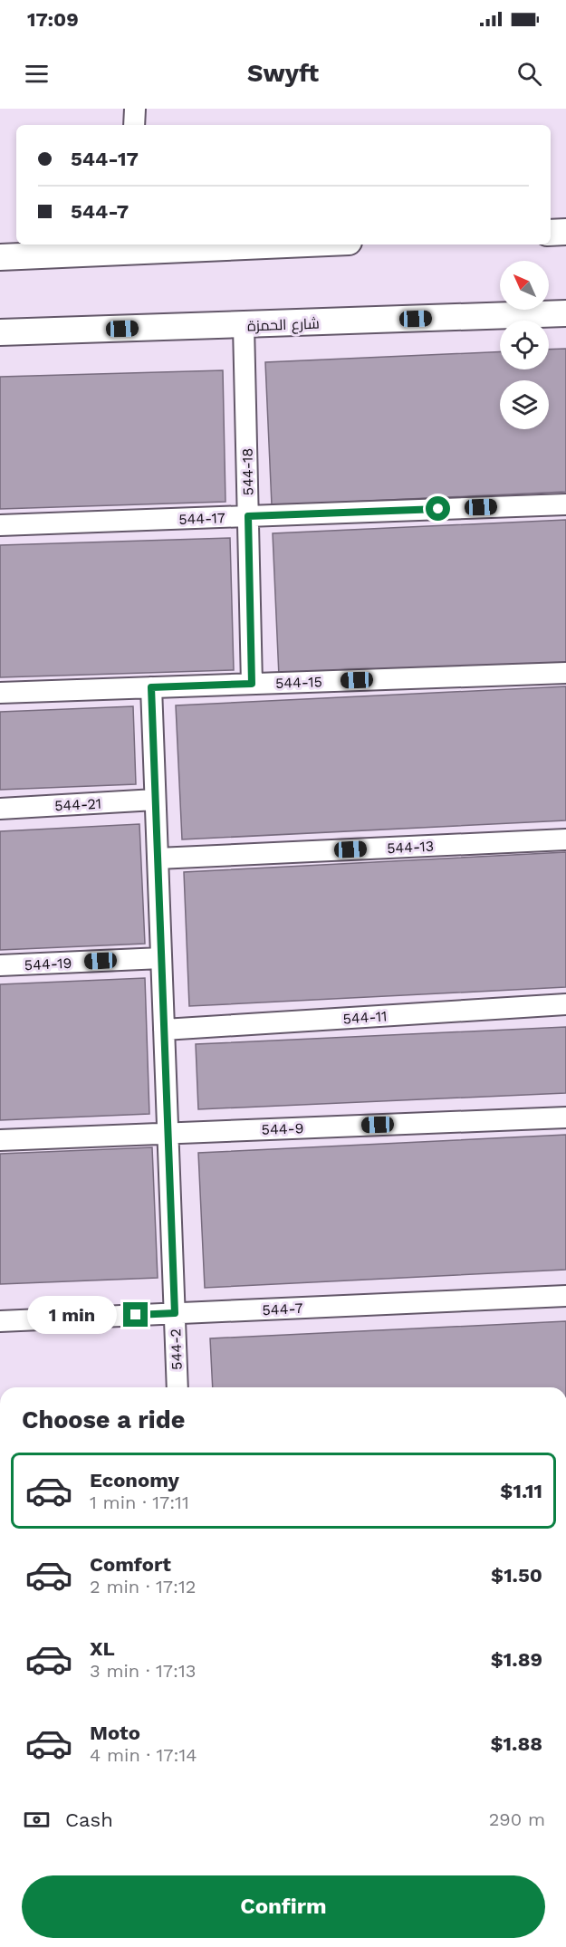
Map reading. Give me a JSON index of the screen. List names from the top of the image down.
{
  "streets": {
    "street": [
      "شارع الحمزة",
      "544-18",
      "544-17",
      "544-15",
      "544-21",
      "544-13",
      "544-19",
      "544-11",
      "544-9",
      "544-7",
      "544-2"
    ]
  },
  "crossings": [
    ["شارع الحمزة", "544-18"],
    ["544-18", "544-17"],
    ["544-18", "544-15"],
    ["544-15", "544-2"],
    ["544-21", "544-2"],
    ["544-13", "544-2"],
    ["544-19", "544-2"],
    ["544-11", "544-2"],
    ["544-9", "544-2"],
    ["544-7", "544-2"]
  ],
  "north": "top left",
  "page": {
    "status": "17:09",
    "header": "Swyft",
    "banner": ["544-17", "544-7"],
    "bubble": "1 min",
    "heading": "Choose a ride",
    "list": [
      {
        "name": "Economy",
        "note": "1 min · 17:11",
        "value": "$1.11"
      },
      {
        "name": "Comfort",
        "note": "2 min · 17:12",
        "value": "$1.50"
      },
      {
        "name": "XL",
        "note": "3 min · 17:13",
        "value": "$1.89"
      },
      {
        "name": "Moto",
        "note": "4 min · 17:14",
        "value": "$1.88"
      }
    ],
    "pay": ["Cash", "290 m"],
    "buttons": "Confirm"
  }
}
